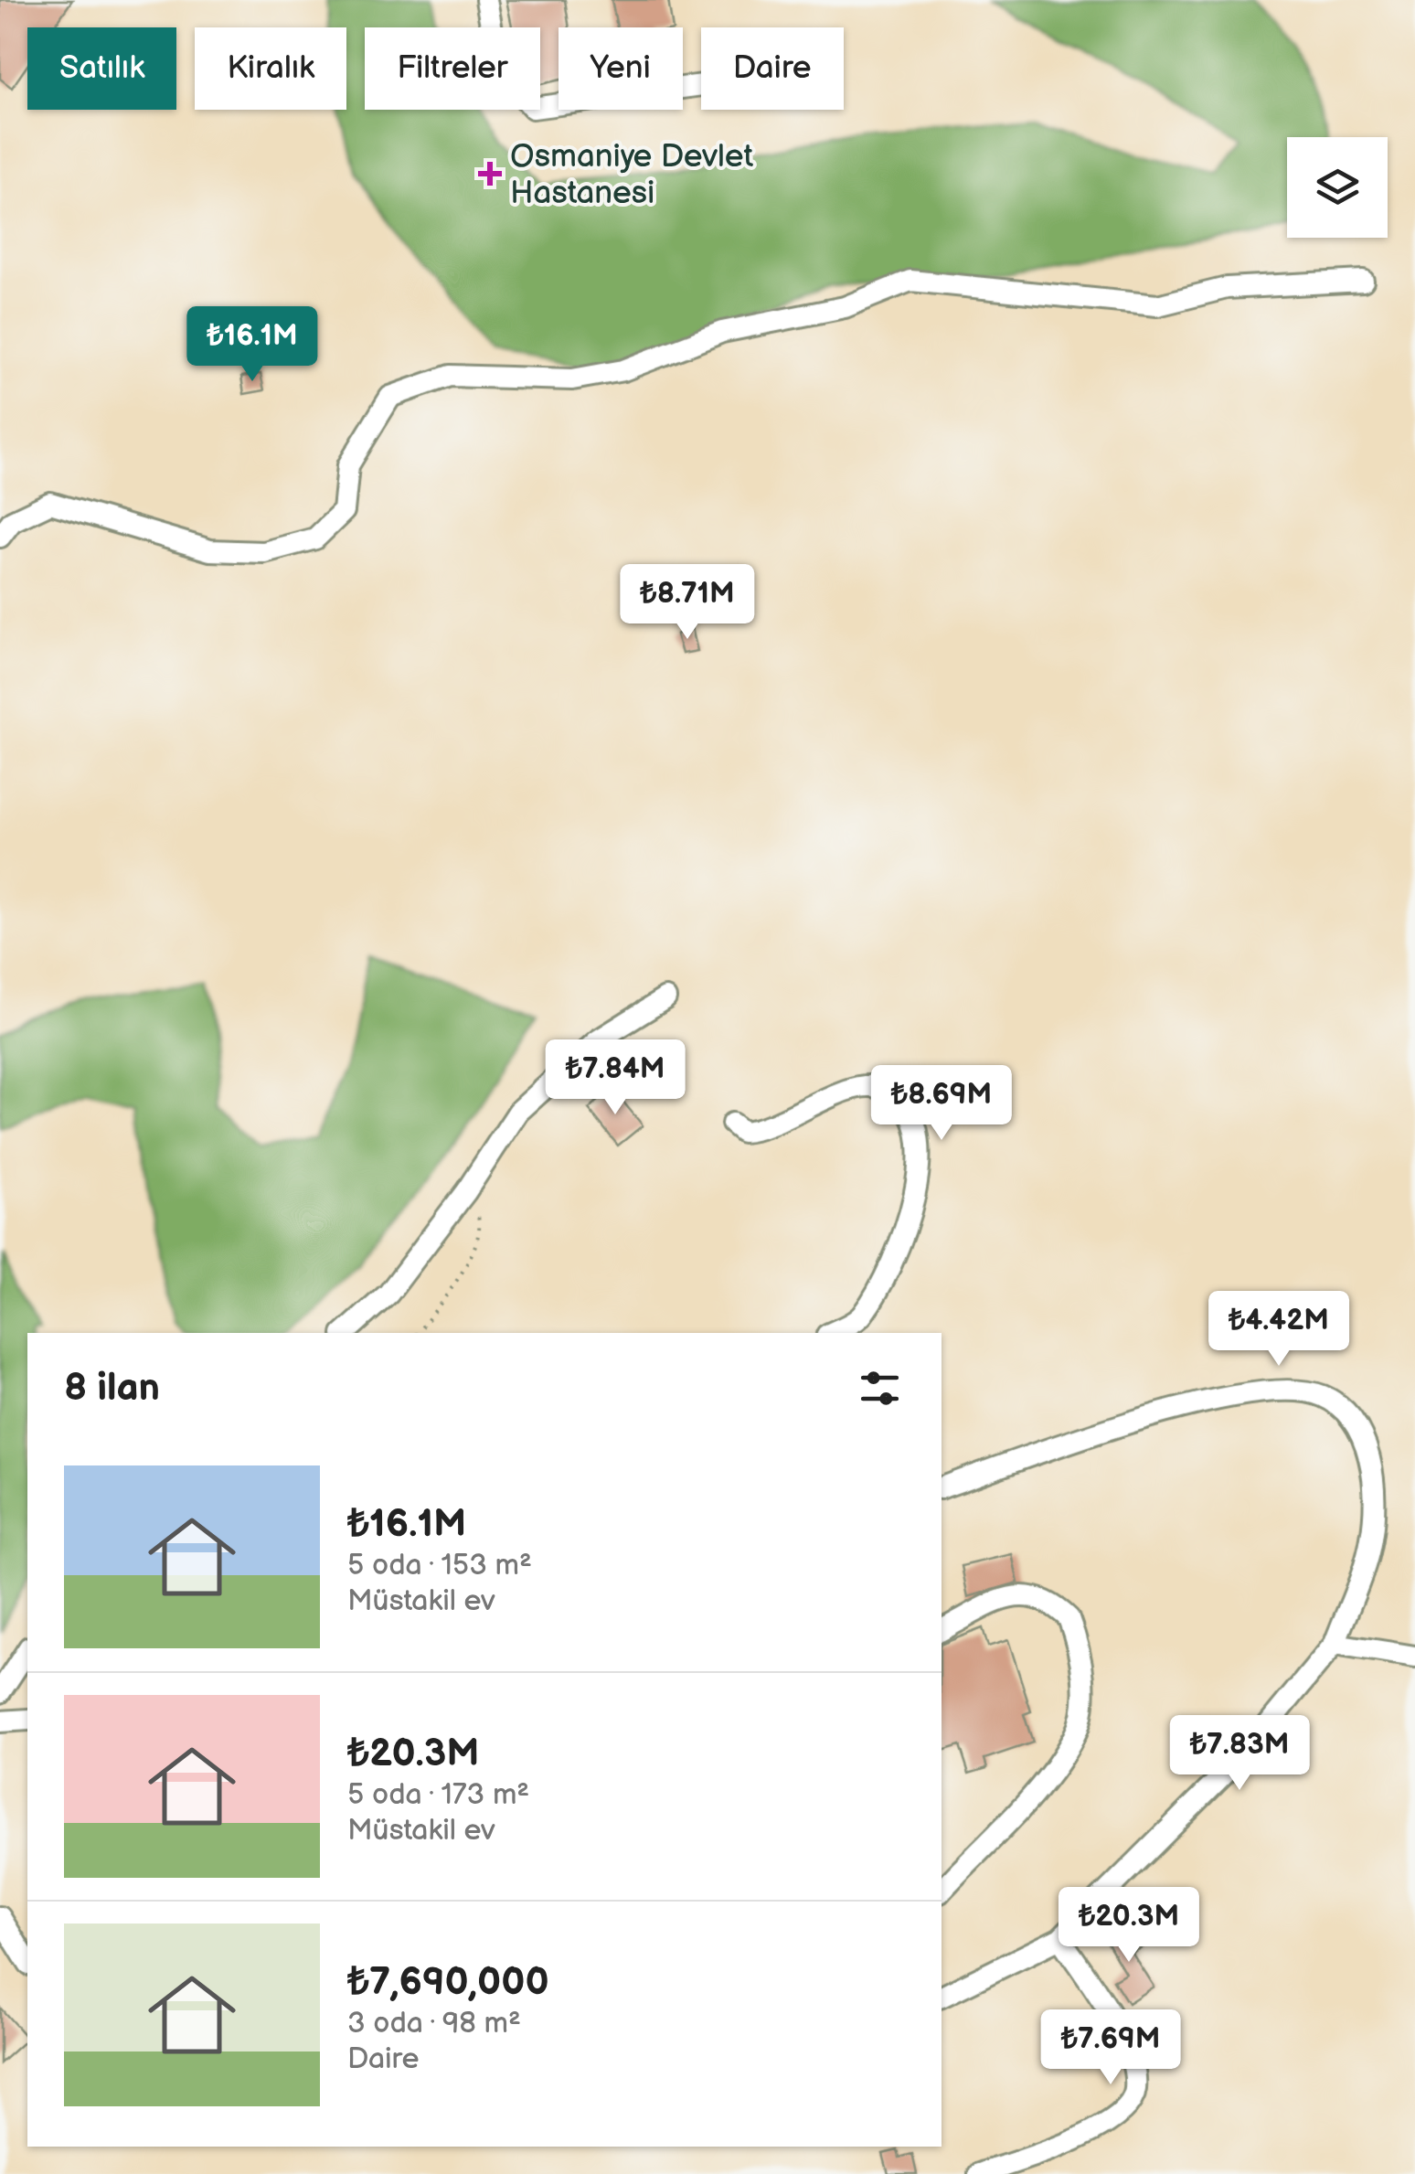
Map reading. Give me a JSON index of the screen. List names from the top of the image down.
{
  "places": {
    "health": ["Osmaniye Devlet Hastanesi"]
  },
  "page": {
    "chip": [
      "Satılık",
      "Kiralık",
      "Filtreler",
      "Yeni",
      "Daire"
    ],
    "price": [
      "₺16.1M",
      "₺8.71M",
      "₺7.84M",
      "₺8.69M",
      "₺4.42M",
      "₺7.83M",
      "₺20.3M",
      "₺7.69M"
    ],
    "heading": "8 ilan",
    "list": [
      {
        "name": "₺16.1M",
        "note": "5 oda · 153 m² · Müstakil ev"
      },
      {
        "name": "₺20.3M",
        "note": "5 oda · 173 m² · Müstakil ev"
      },
      {
        "name": "₺7,690,000",
        "note": "3 oda · 98 m² · Daire"
      }
    ]
  }
}
